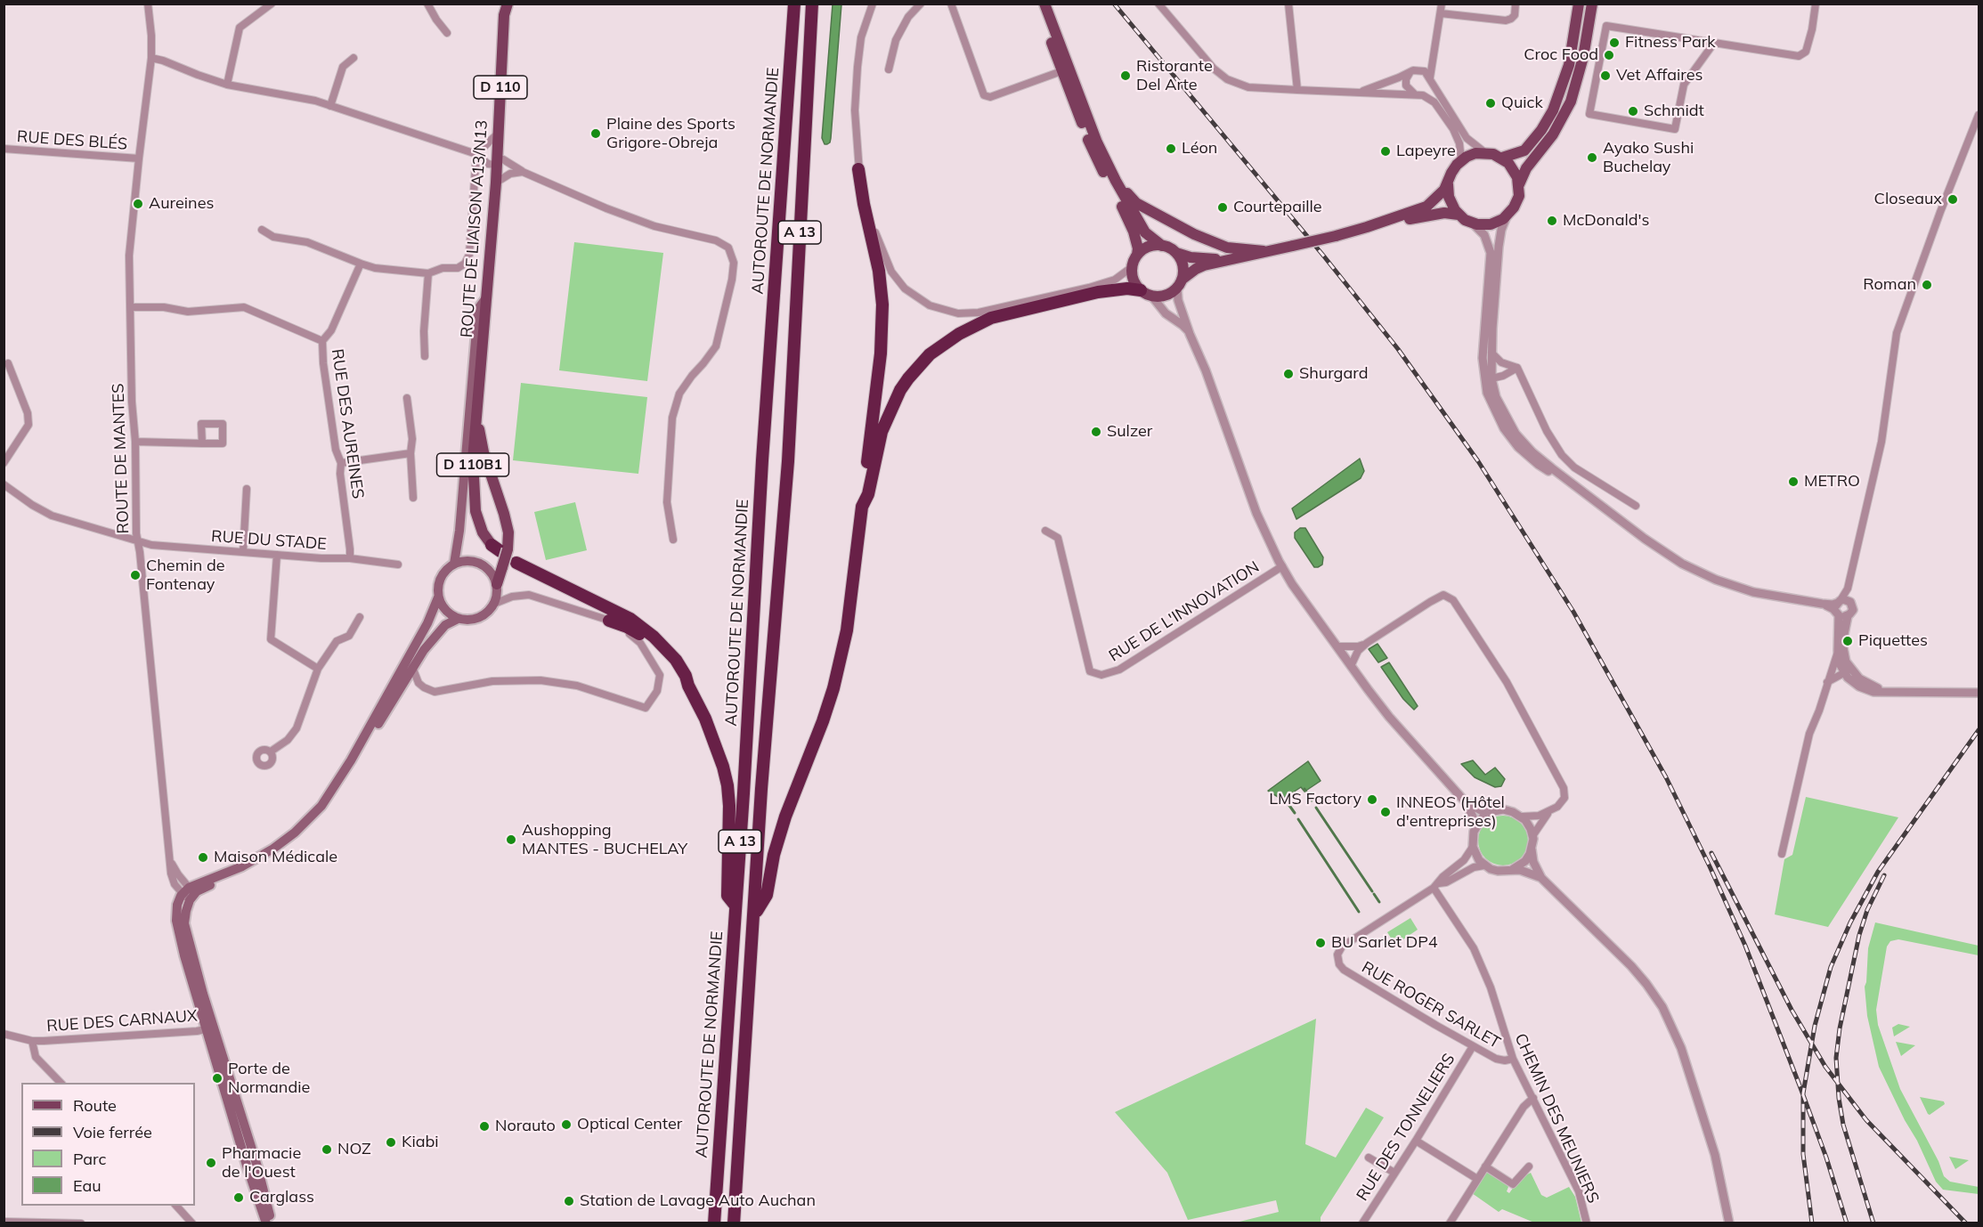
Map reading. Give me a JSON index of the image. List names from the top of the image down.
{
  "streets": {
    "highway": ["AUTOROUTE DE NORMANDIE", "A 13"],
    "main road": ["D 110", "ROUTE DE LIAISON A13/N13", "D 110B1"],
    "street": [
      "RUE DES BLÉS",
      "RUE DES AUREINES",
      "ROUTE DE MANTES",
      "RUE DU STADE",
      "RUE DE L'INNOVATION",
      "RUE ROGER SARLET",
      "RUE DES CARNAUX",
      "CHEMIN DES MEUNIERS",
      "RUE DES TONNELIERS"
    ]
  },
  "crossings": [
    ["D 110", "ROUTE DE LIAISON A13/N13"],
    ["D 110", "D 110B1"],
    ["RUE DES BLÉS", "ROUTE DE MANTES"],
    ["ROUTE DE LIAISON A13/N13", "D 110B1"],
    ["RUE DES AUREINES", "RUE DU STADE"],
    ["ROUTE DE MANTES", "RUE DU STADE"],
    ["RUE ROGER SARLET", "CHEMIN DES MEUNIERS"],
    ["RUE ROGER SARLET", "RUE DES TONNELIERS"]
  ],
  "places": [
    "Fitness Park",
    "Croc Food",
    "Ristorante Del Arte",
    "Vet Affaires",
    "Quick",
    "Schmidt",
    "Plaine des Sports Grigore-Obreja",
    "Léon",
    "Lapeyre",
    "Ayako Sushi Buchelay",
    "Closeaux",
    "Aureines",
    "Courtepaille",
    "McDonald's",
    "Roman",
    "Shurgard",
    "Sulzer",
    "METRO",
    "Chemin de Fontenay",
    "Piquettes",
    "LMS Factory",
    "INNEOS (Hôtel d'entreprises)",
    "Aushopping MANTES - BUCHELAY",
    "Maison Médicale",
    "BU Sarlet DP4",
    "Porte de Normandie",
    "Optical Center",
    "Norauto",
    "Kiabi",
    "NOZ",
    "Pharmacie de l'Ouest",
    "Carglass",
    "Station de Lavage Auto Auchan"
  ],
  "legend": [
    "Route",
    "Voie ferrée",
    "Parc",
    "Eau"
  ]
}
